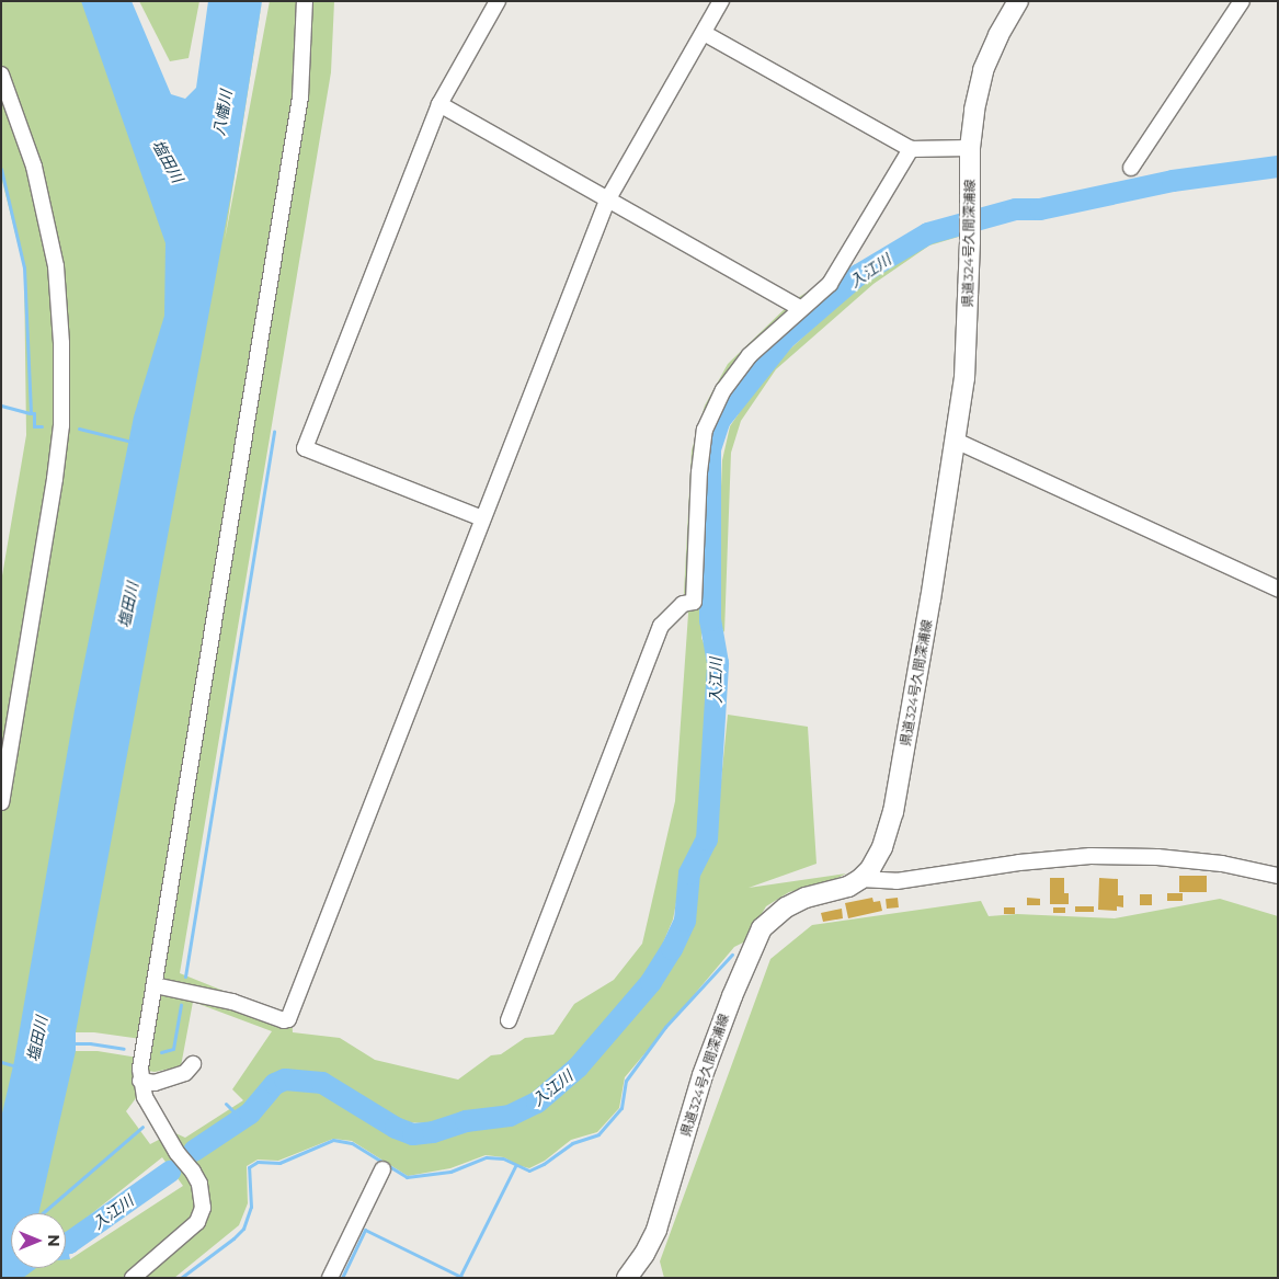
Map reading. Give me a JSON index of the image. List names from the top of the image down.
{
  "streets": {
    "main road": ["県道324号久間深浦線"]
  },
  "water": ["八幡川", "塩田川", "入江川"],
  "north": "right"
}
